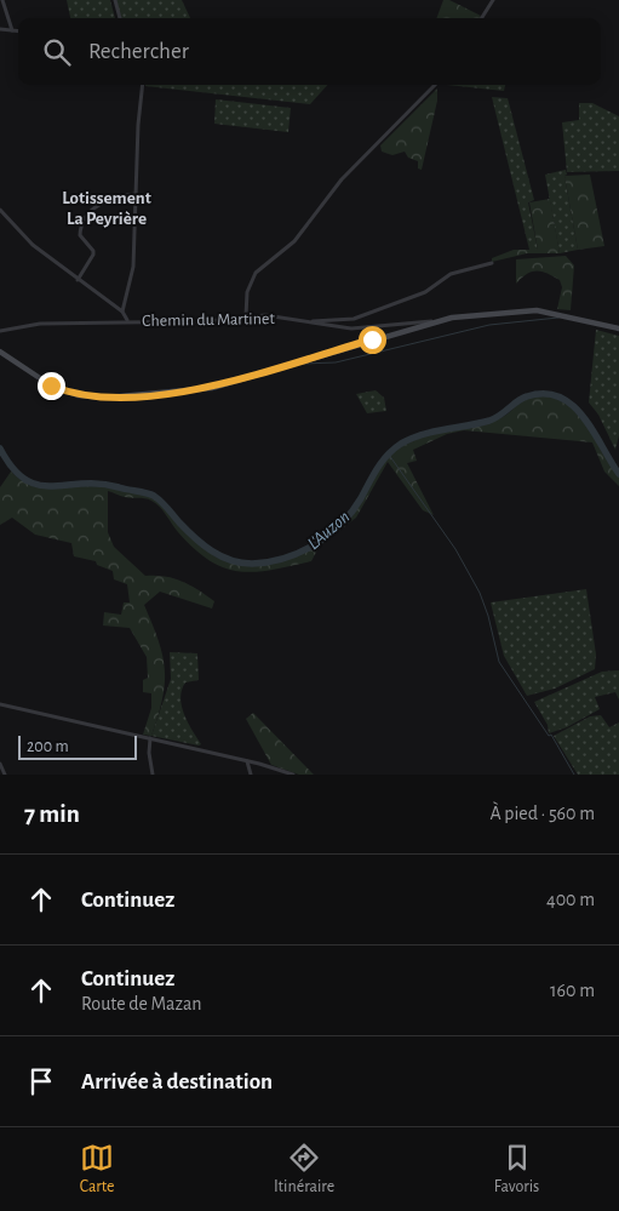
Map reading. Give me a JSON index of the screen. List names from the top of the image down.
{
  "streets": {
    "street": ["Chemin du Martinet"]
  },
  "districts": ["Lotissement La Peyrière"],
  "water": ["L'Auzon"],
  "scale_bar": "200 m",
  "page": {
    "search": "Rechercher",
    "scale": "200 m",
    "heading": ["7 min", "À pied · 560 m"],
    "list": [
      ["Continuez", "400 m"],
      ["Continuez", "Route de Mazan", "160 m"],
      "Arrivée à destination"
    ],
    "nav": ["Carte", "Itinéraire", "Favoris"]
  }
}
